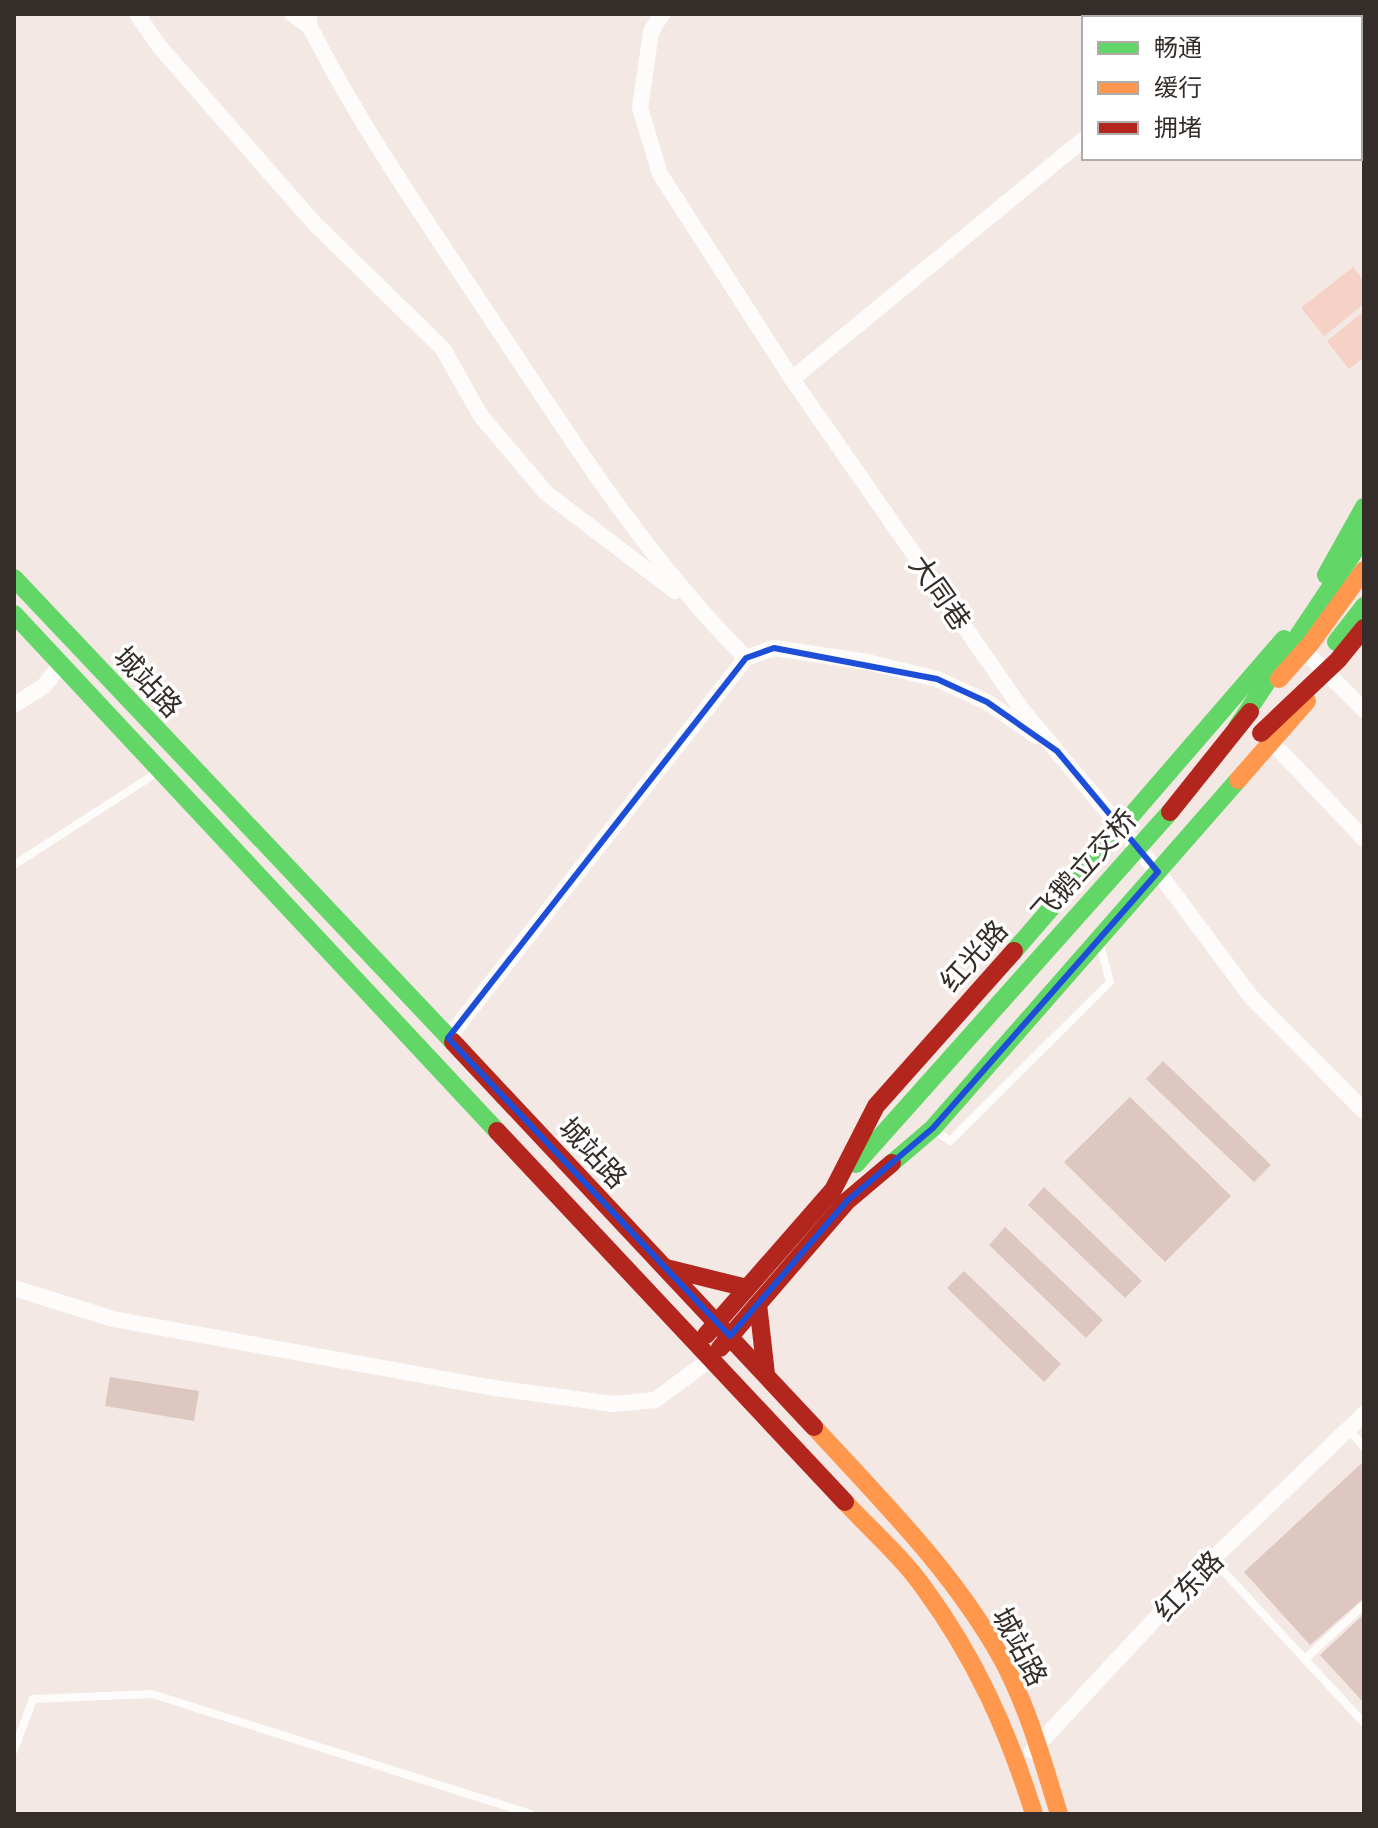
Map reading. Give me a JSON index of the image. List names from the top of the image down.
{
  "streets": {
    "main road": ["城站路", "飞鹅立交桥", "红光路"],
    "street": ["大同巷", "红东路"]
  },
  "crossings": [
    ["大同巷", "红光路"],
    ["城站路", "红光路"],
    ["城站路", "红东路"],
    ["飞鹅立交桥", "红光路"]
  ],
  "legend": ["畅通", "缓行", "拥堵"]
}
